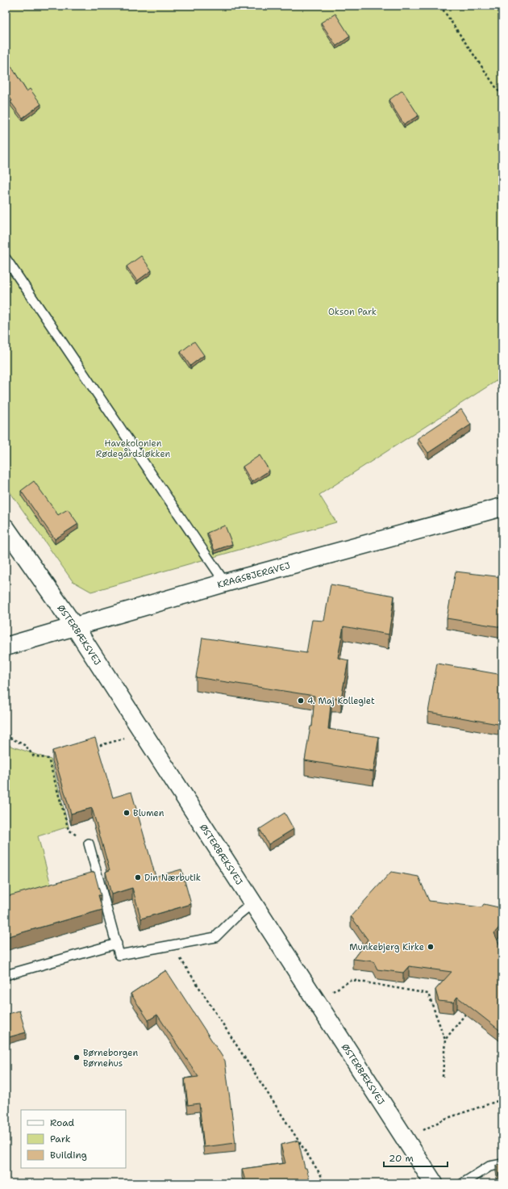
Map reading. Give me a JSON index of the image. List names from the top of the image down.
{
  "streets": {
    "street": ["KRAGSBJERGVEJ", "ØSTERBÆKSVEJ"]
  },
  "crossings": [
    ["KRAGSBJERGVEJ", "ØSTERBÆKSVEJ"]
  ],
  "parks": ["Okson Park", "Havekolonien Rødegårdsløkken"],
  "places": [
    "4. Maj Kollegiet",
    "Blumen",
    "Din Nærbutik",
    "Munkebjerg Kirke",
    "Børneborgen Børnehus"
  ],
  "legend": ["Road", "Park", "Building"],
  "scale_bar": "20 m"
}
